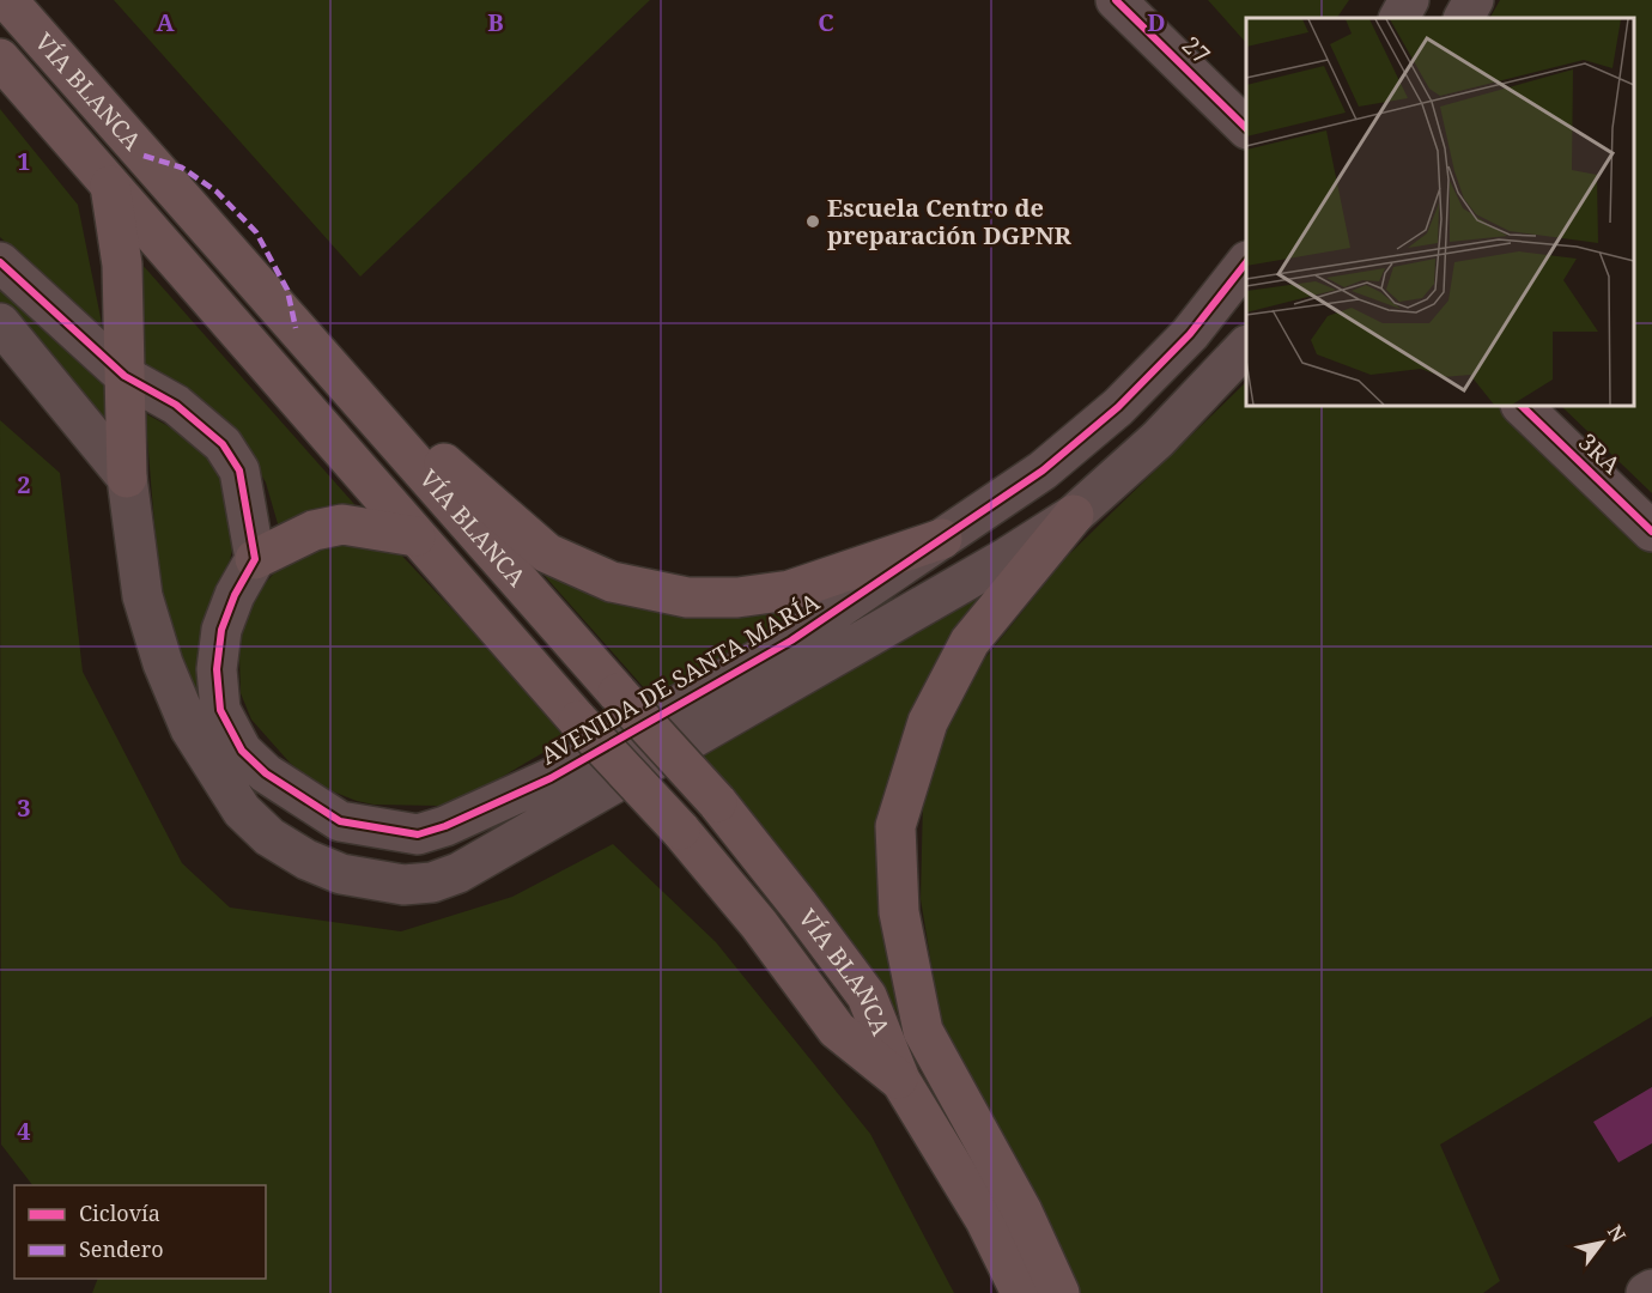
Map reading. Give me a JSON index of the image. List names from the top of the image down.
{
  "streets": {
    "highway": ["VÍA BLANCA"],
    "street": ["27", "3RA", "AVENIDA DE SANTA MARÍA"]
  },
  "places": ["Escuela Centro de preparación DGPNR"],
  "legend": ["Ciclovía", "Sendero"],
  "north": "top right",
  "grid": {
    "columns": [
      "A",
      "B",
      "C",
      "D"
    ],
    "rows": [
      "1",
      "2",
      "3",
      "4"
    ]
  }
}
